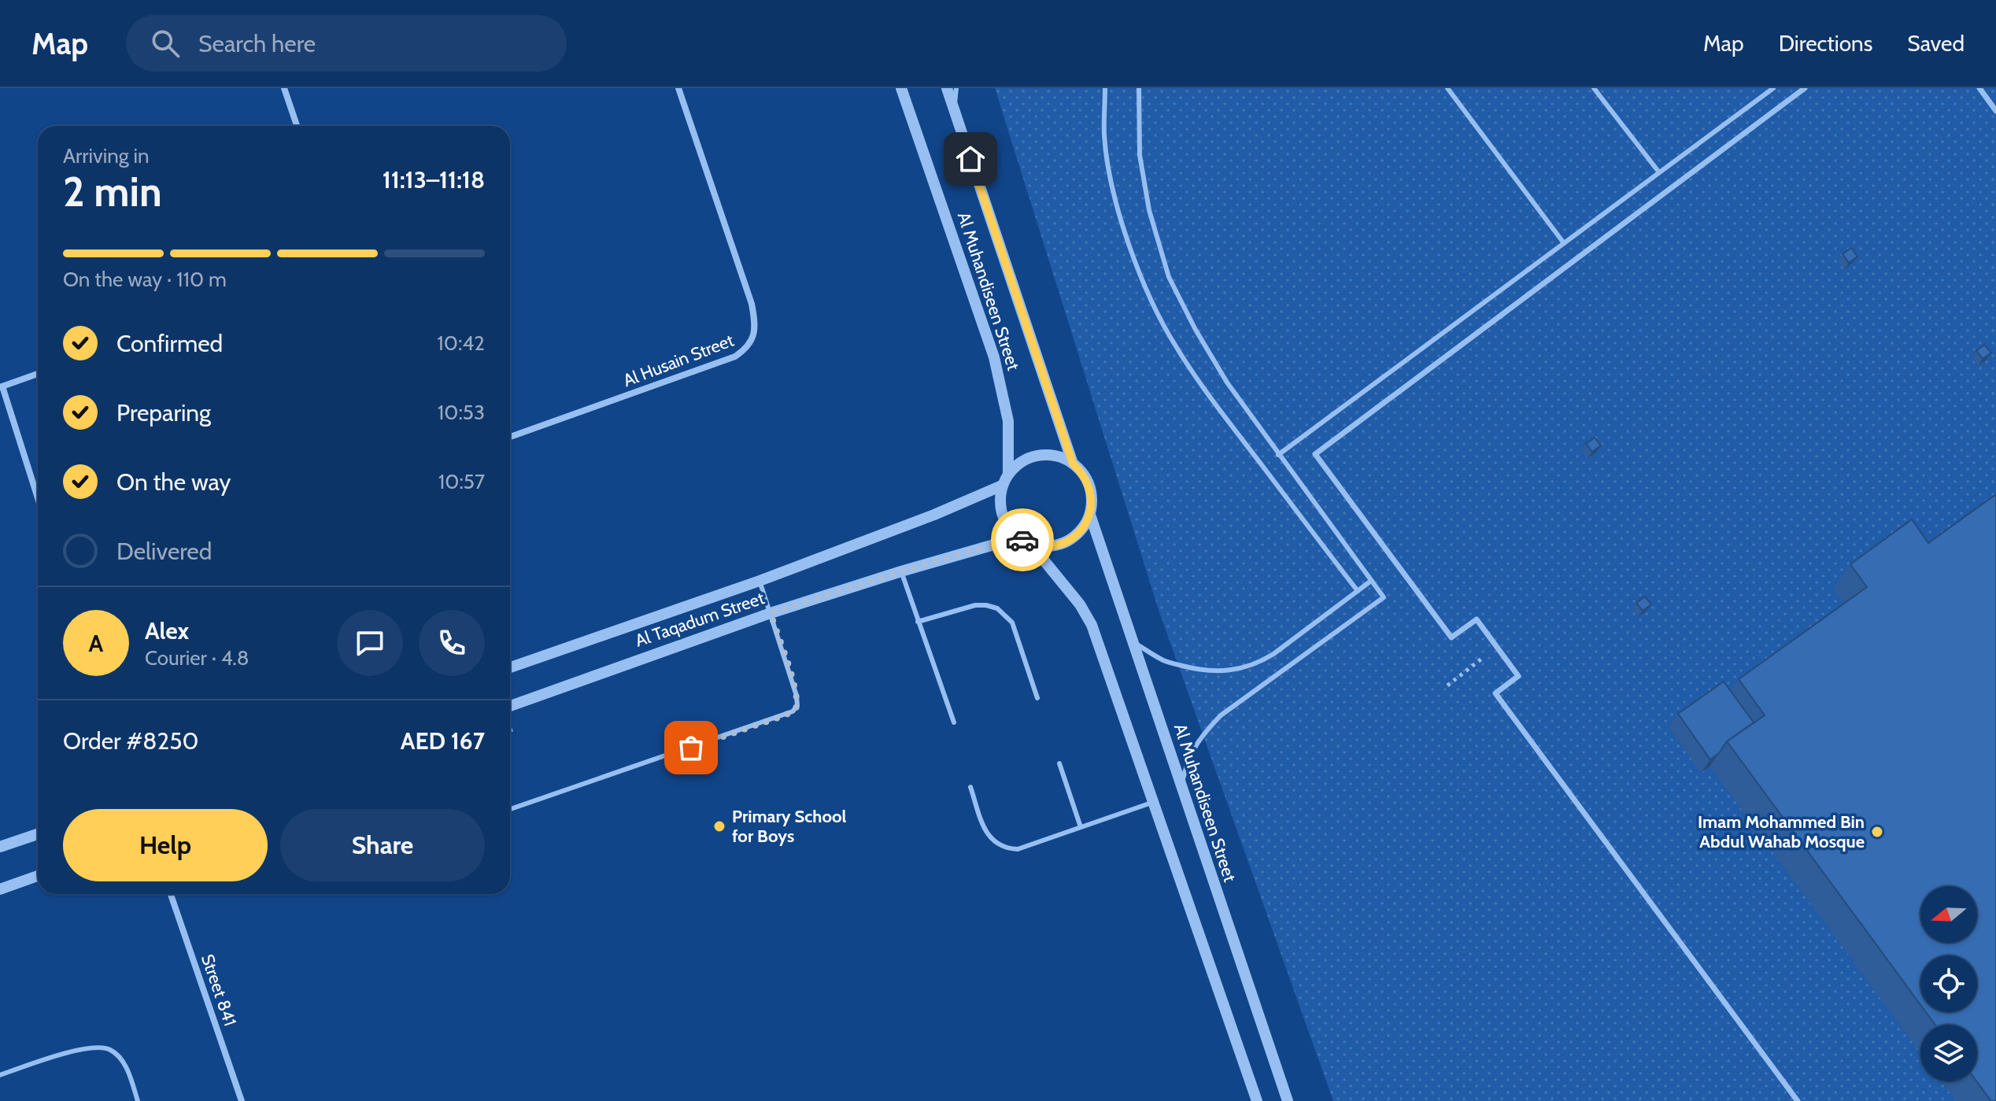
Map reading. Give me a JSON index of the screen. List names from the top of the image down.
{
  "streets": {
    "street": [
      "Al Muhandiseen Street",
      "Al Husain Street",
      "Al Taqadum Street",
      "Street 841"
    ]
  },
  "crossings": [
    ["Al Muhandiseen Street", "Al Taqadum Street"]
  ],
  "places": ["Primary School for Boys", "Imam Mohammed Bin Abdul Wahab Mosque"],
  "north": "left",
  "page": {
    "header": "Map",
    "search": "Search here",
    "nav": ["Map", "Directions", "Saved"],
    "heading": ["2 min", "Arriving in", "11:13–11:18"],
    "panel": [
      "Alex",
      "Courier · 4.8",
      "Order #8250",
      "AED 167"
    ],
    "bar": "On the way · 110 m",
    "list": [
      ["Confirmed", "10:42"],
      ["Preparing", "10:53"],
      ["On the way", "10:57"],
      "Delivered"
    ],
    "round": "A",
    "buttons": ["Help", "Share"]
  }
}
